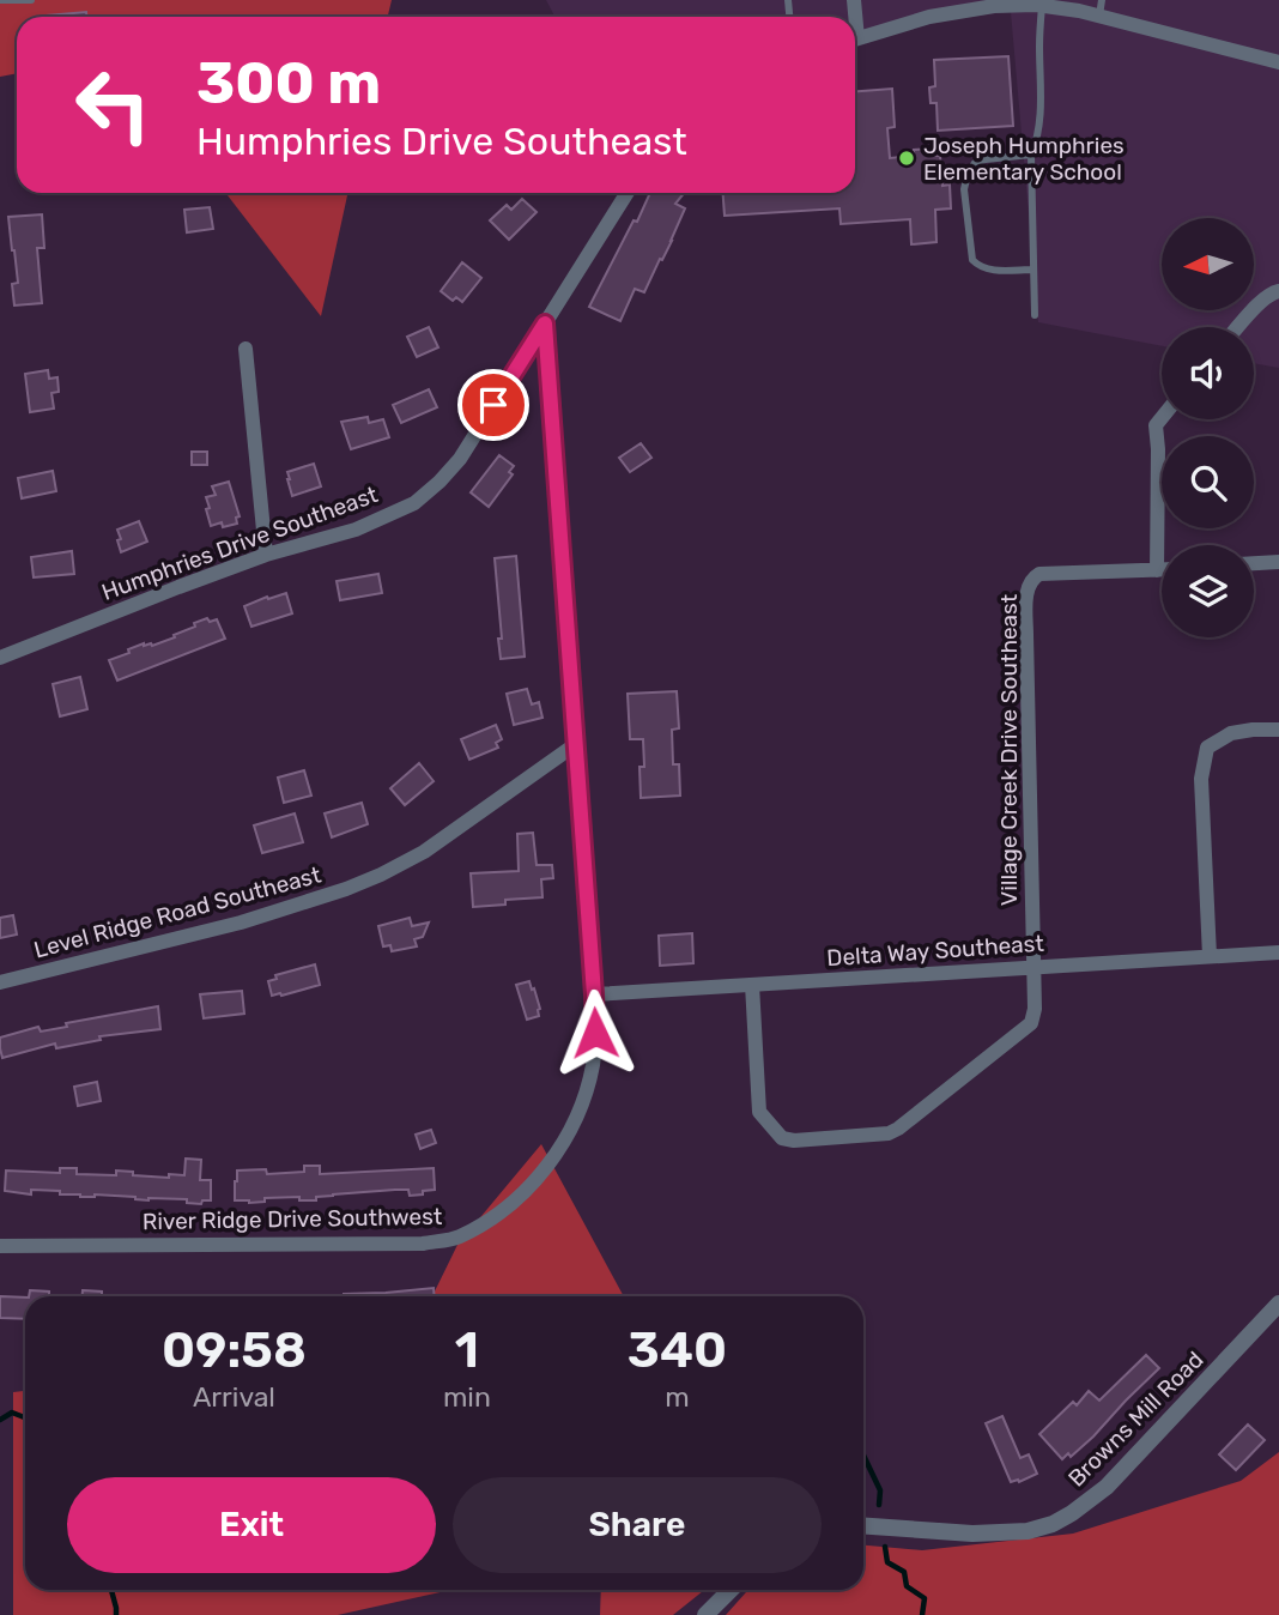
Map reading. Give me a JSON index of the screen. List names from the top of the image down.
{
  "streets": {
    "street": [
      "Humphries Drive Southeast",
      "Village Creek Drive Southeast",
      "Level Ridge Road Southeast",
      "Delta Way Southeast",
      "River Ridge Drive Southwest",
      "Browns Mill Road"
    ]
  },
  "crossings": [
    ["Humphries Drive Southeast", "River Ridge Drive Southwest"],
    ["Village Creek Drive Southeast", "Delta Way Southeast"],
    ["Level Ridge Road Southeast", "River Ridge Drive Southwest"],
    ["Delta Way Southeast", "River Ridge Drive Southwest"]
  ],
  "places": ["Joseph Humphries Elementary School"],
  "north": "left",
  "page": {
    "turn": ["300 m", "Humphries Drive Southeast"],
    "eta": [
      "09:58",
      "Arrival",
      "1",
      "min",
      "340",
      "m"
    ],
    "buttons": ["Exit", "Share"]
  }
}
